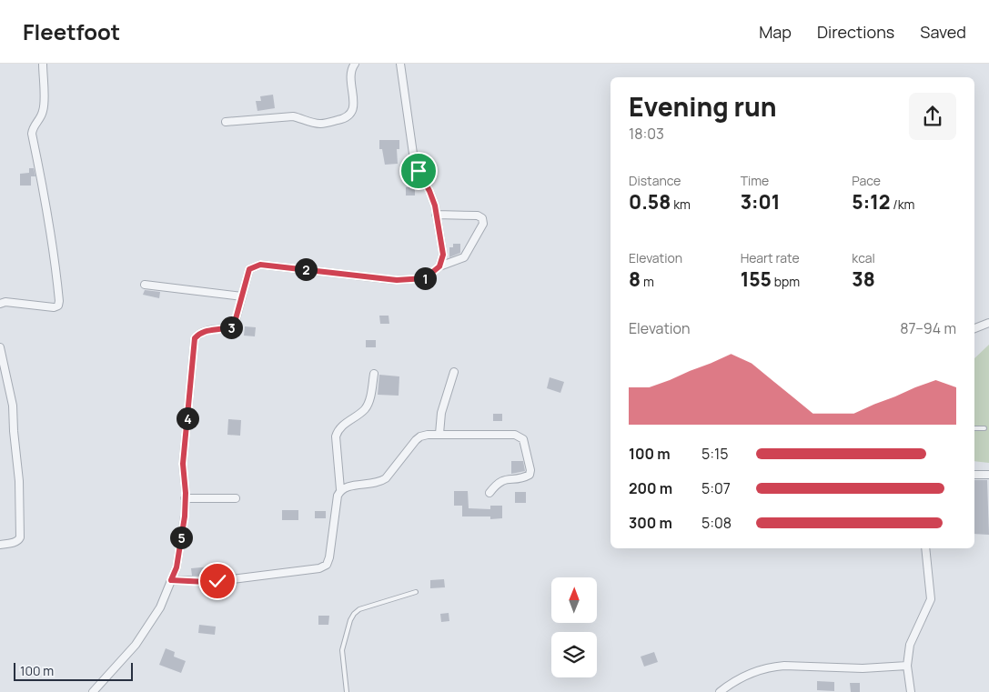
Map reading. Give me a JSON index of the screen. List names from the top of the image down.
{
  "scale_bar": "100 m",
  "north": "top",
  "page": {
    "header": "Fleetfoot",
    "nav": ["Map", "Directions", "Saved"],
    "heading": ["Evening run", "18:03"],
    "stats": [
      ["Distance", "0.58 km"],
      ["Time", "3:01"],
      ["Pace", "5:12 /km"],
      ["Elevation", "8 m"],
      ["Heart rate", "155 bpm"],
      ["kcal", "38"]
    ],
    "pins": [
      "2",
      "1",
      "3",
      "4",
      "5"
    ],
    "chart": ["Elevation", "87–94 m"],
    "list": [
      {
        "name": "100 m",
        "note": "5:15"
      },
      {
        "name": "200 m",
        "note": "5:07"
      },
      {
        "name": "300 m",
        "note": "5:08"
      }
    ],
    "scale": "100 m"
  }
}
